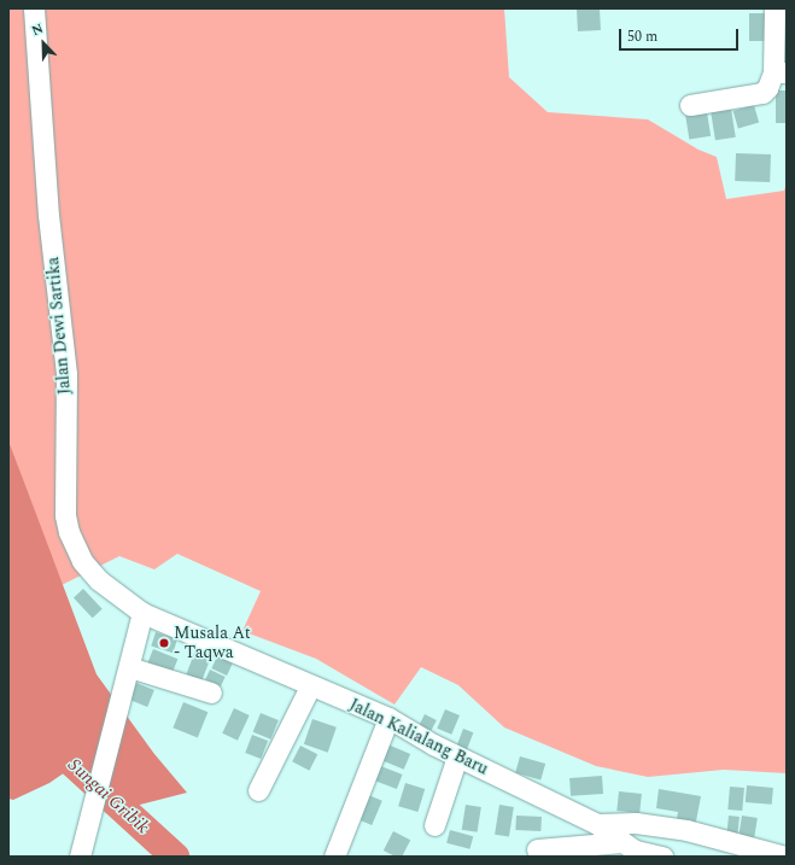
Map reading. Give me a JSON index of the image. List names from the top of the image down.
{
  "streets": {
    "street": ["Jalan Dewi Sartika", "Jalan Kalialang Baru"]
  },
  "crossings": [
    ["Jalan Dewi Sartika", "Jalan Kalialang Baru"]
  ],
  "water": ["Sungai Gribik"],
  "places": ["Musala At - Taqwa"],
  "scale_bar": "50 m",
  "north": "top left"
}
